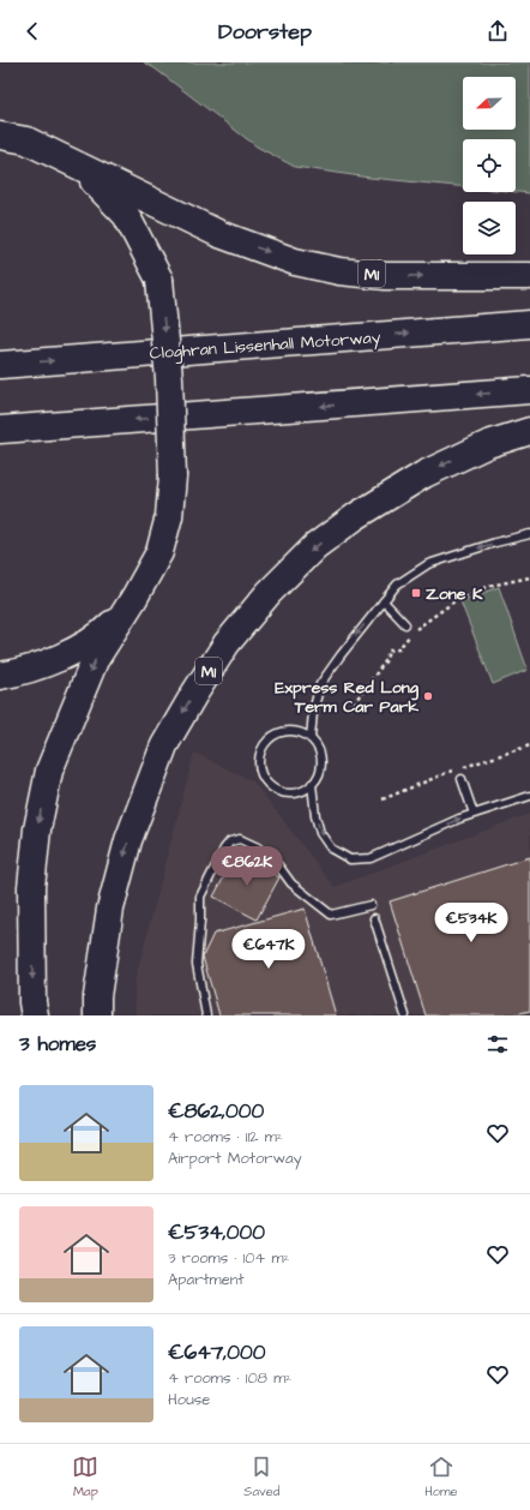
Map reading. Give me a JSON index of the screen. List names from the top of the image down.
{
  "streets": {
    "highway": ["M1", "Cloghran Lissenhall Motorway"]
  },
  "places": {
    "transit": ["Zone K"],
    "other": ["Express Red Long Term Car Park"]
  },
  "north": "left",
  "page": {
    "header": "Doorstep",
    "price": ["€862K", "€534K", "€647K"],
    "heading": "3 homes",
    "list": [
      {
        "name": "€862,000",
        "note": "4 rooms · 112 m² · Airport Motorway"
      },
      {
        "name": "€534,000",
        "note": "3 rooms · 104 m² · Apartment"
      },
      {
        "name": "€647,000",
        "note": "4 rooms · 108 m² · House"
      }
    ],
    "tabs": ["Map", "Saved", "Home"]
  }
}
